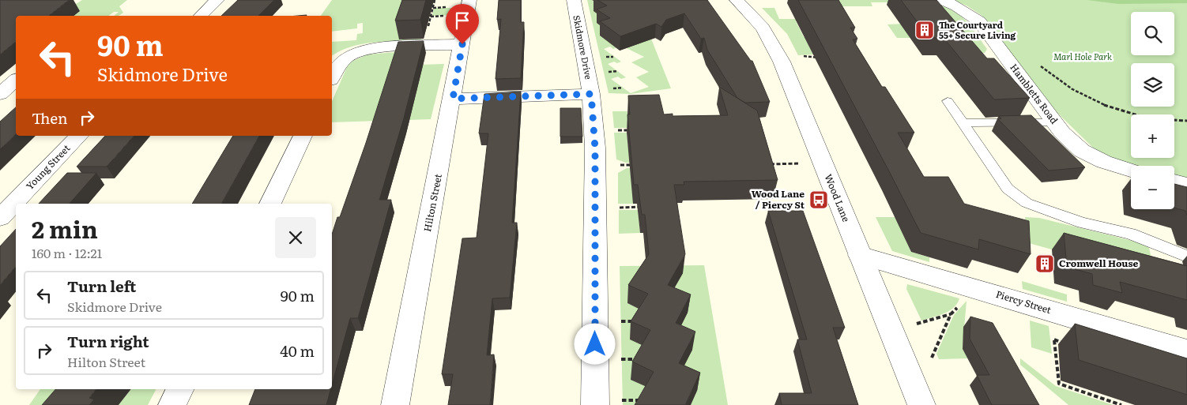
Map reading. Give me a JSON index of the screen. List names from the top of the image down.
{
  "streets": {
    "street": [
      "Skidmore Drive",
      "Hambletts Road",
      "Young Street",
      "Wood Lane",
      "Hilton Street",
      "Piercy Street"
    ]
  },
  "crossings": [
    ["Skidmore Drive", "Hilton Street"],
    ["Wood Lane", "Piercy Street"]
  ],
  "parks": ["Marl Hole Park"],
  "places": {
    "building": ["The Courtyard 55+ Secure Living", "Cromwell House"],
    "bus stop": ["Wood Lane / Piercy St"]
  },
  "page": {
    "map_buttons": ["+", "−"],
    "turn": ["90 m", "Skidmore Drive"],
    "then": "Then",
    "heading": ["2 min", "160 m · 12:21"],
    "list": [
      {
        "name": "Turn left",
        "note": "Skidmore Drive",
        "value": "90 m"
      },
      {
        "name": "Turn right",
        "note": "Hilton Street",
        "value": "40 m"
      }
    ]
  }
}
